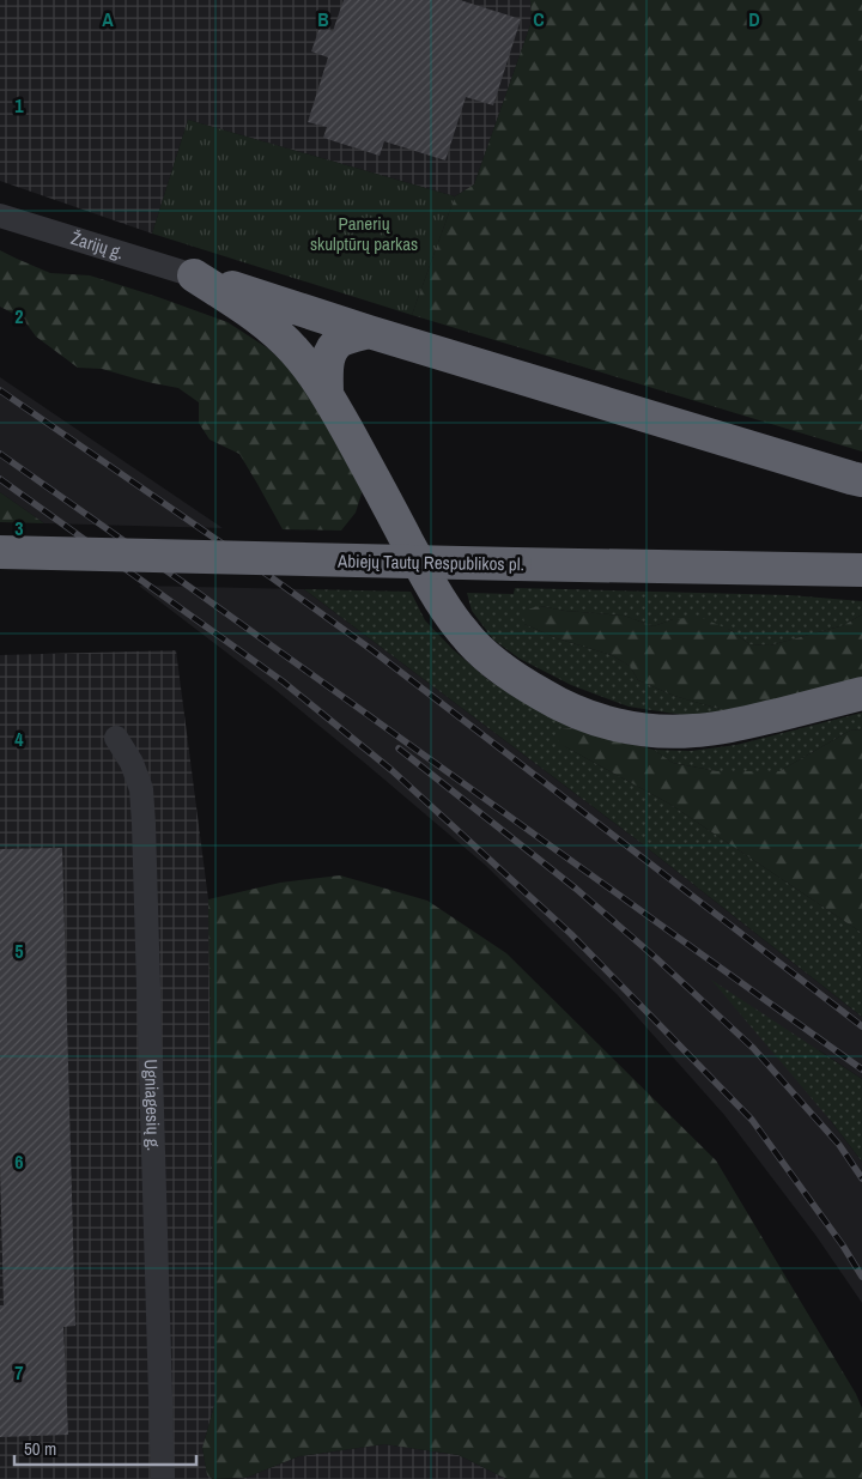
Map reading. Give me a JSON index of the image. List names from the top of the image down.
{
  "streets": {
    "highway": ["Abiejų Tautų Respublikos pl."],
    "street": ["Žarijų g.", "Ugniagesių g."]
  },
  "parks": ["Panerių skulptūrų parkas"],
  "scale_bar": "50 m",
  "grid": {
    "columns": [
      "A",
      "B",
      "C",
      "D"
    ],
    "rows": [
      "1",
      "2",
      "3",
      "4",
      "5",
      "6",
      "7"
    ]
  }
}
